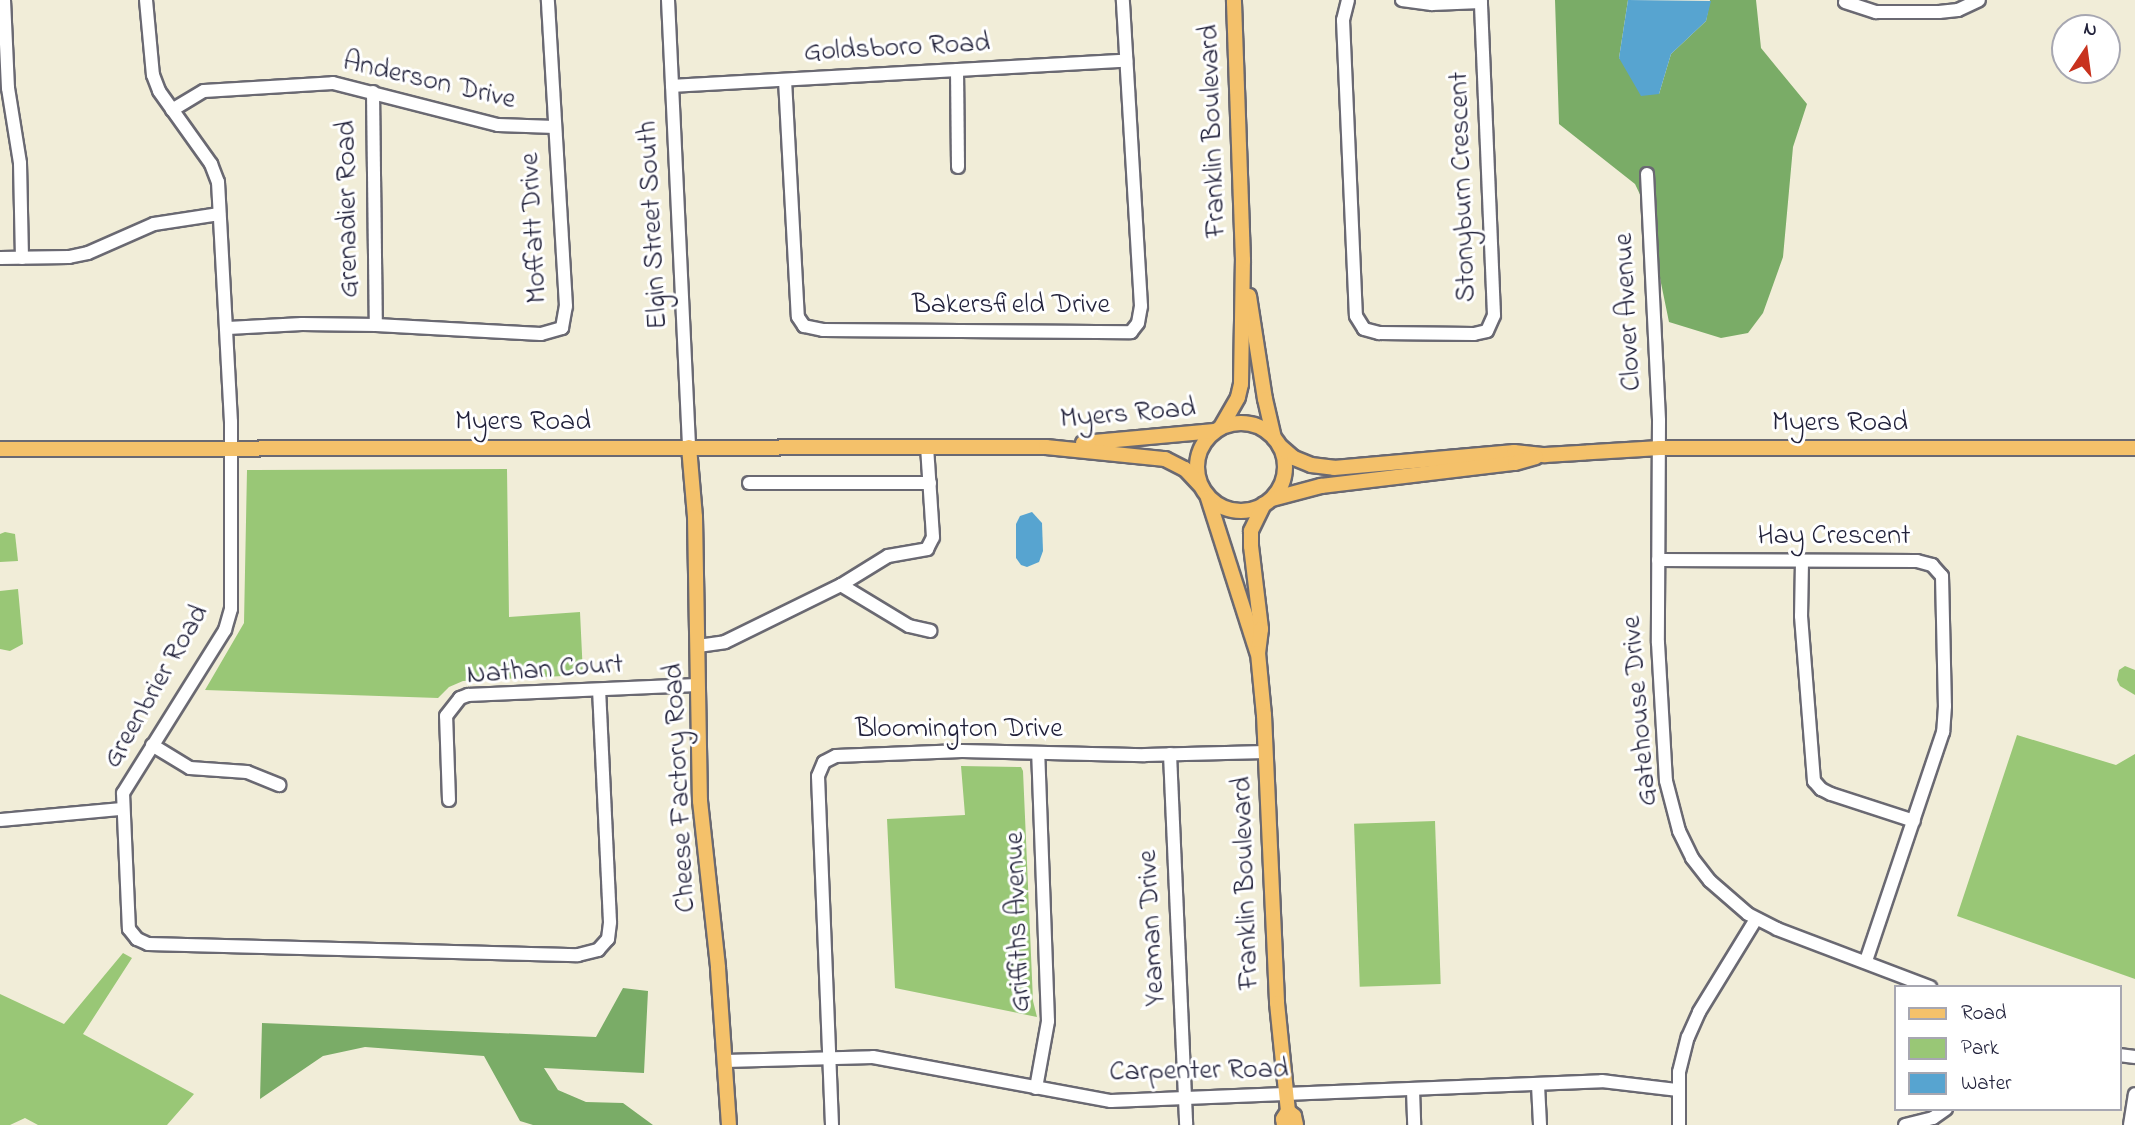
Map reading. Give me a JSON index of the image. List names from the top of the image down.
{
  "streets": {
    "main road": ["Franklin Boulevard", "Myers Road", "Cheese Factory Road"],
    "street": [
      "Goldsboro Road",
      "Anderson Drive",
      "Stonyburn Crescent",
      "Grenadier Road",
      "Elgin Street South",
      "Moffatt Drive",
      "Bakersfield Drive",
      "Clover Avenue",
      "Hay Crescent",
      "Nathan Court",
      "Greenbrier Road",
      "Gatehouse Drive",
      "Bloomington Drive",
      "Griffiths Avenue",
      "Yeaman Drive",
      "Carpenter Road"
    ]
  },
  "crossings": [
    ["Goldsboro Road", "Elgin Street South"],
    ["Goldsboro Road", "Bakersfield Drive"],
    ["Anderson Drive", "Grenadier Road"],
    ["Anderson Drive", "Moffatt Drive"],
    ["Anderson Drive", "Greenbrier Road"],
    ["Franklin Boulevard", "Myers Road"],
    ["Franklin Boulevard", "Bloomington Drive"],
    ["Franklin Boulevard", "Carpenter Road"],
    ["Grenadier Road", "Moffatt Drive"],
    ["Elgin Street South", "Myers Road"],
    ["Elgin Street South", "Cheese Factory Road"],
    ["Moffatt Drive", "Greenbrier Road"],
    ["Clover Avenue", "Myers Road"],
    ["Clover Avenue", "Gatehouse Drive"],
    ["Myers Road", "Greenbrier Road"],
    ["Myers Road", "Gatehouse Drive"],
    ["Myers Road", "Cheese Factory Road"],
    ["Hay Crescent", "Gatehouse Drive"],
    ["Nathan Court", "Greenbrier Road"],
    ["Nathan Court", "Cheese Factory Road"],
    ["Bloomington Drive", "Griffiths Avenue"],
    ["Bloomington Drive", "Yeaman Drive"],
    ["Bloomington Drive", "Carpenter Road"],
    ["Cheese Factory Road", "Carpenter Road"],
    ["Griffiths Avenue", "Carpenter Road"],
    ["Yeaman Drive", "Carpenter Road"]
  ],
  "legend": ["Road", "Park", "Water"],
  "north": "top"
}
